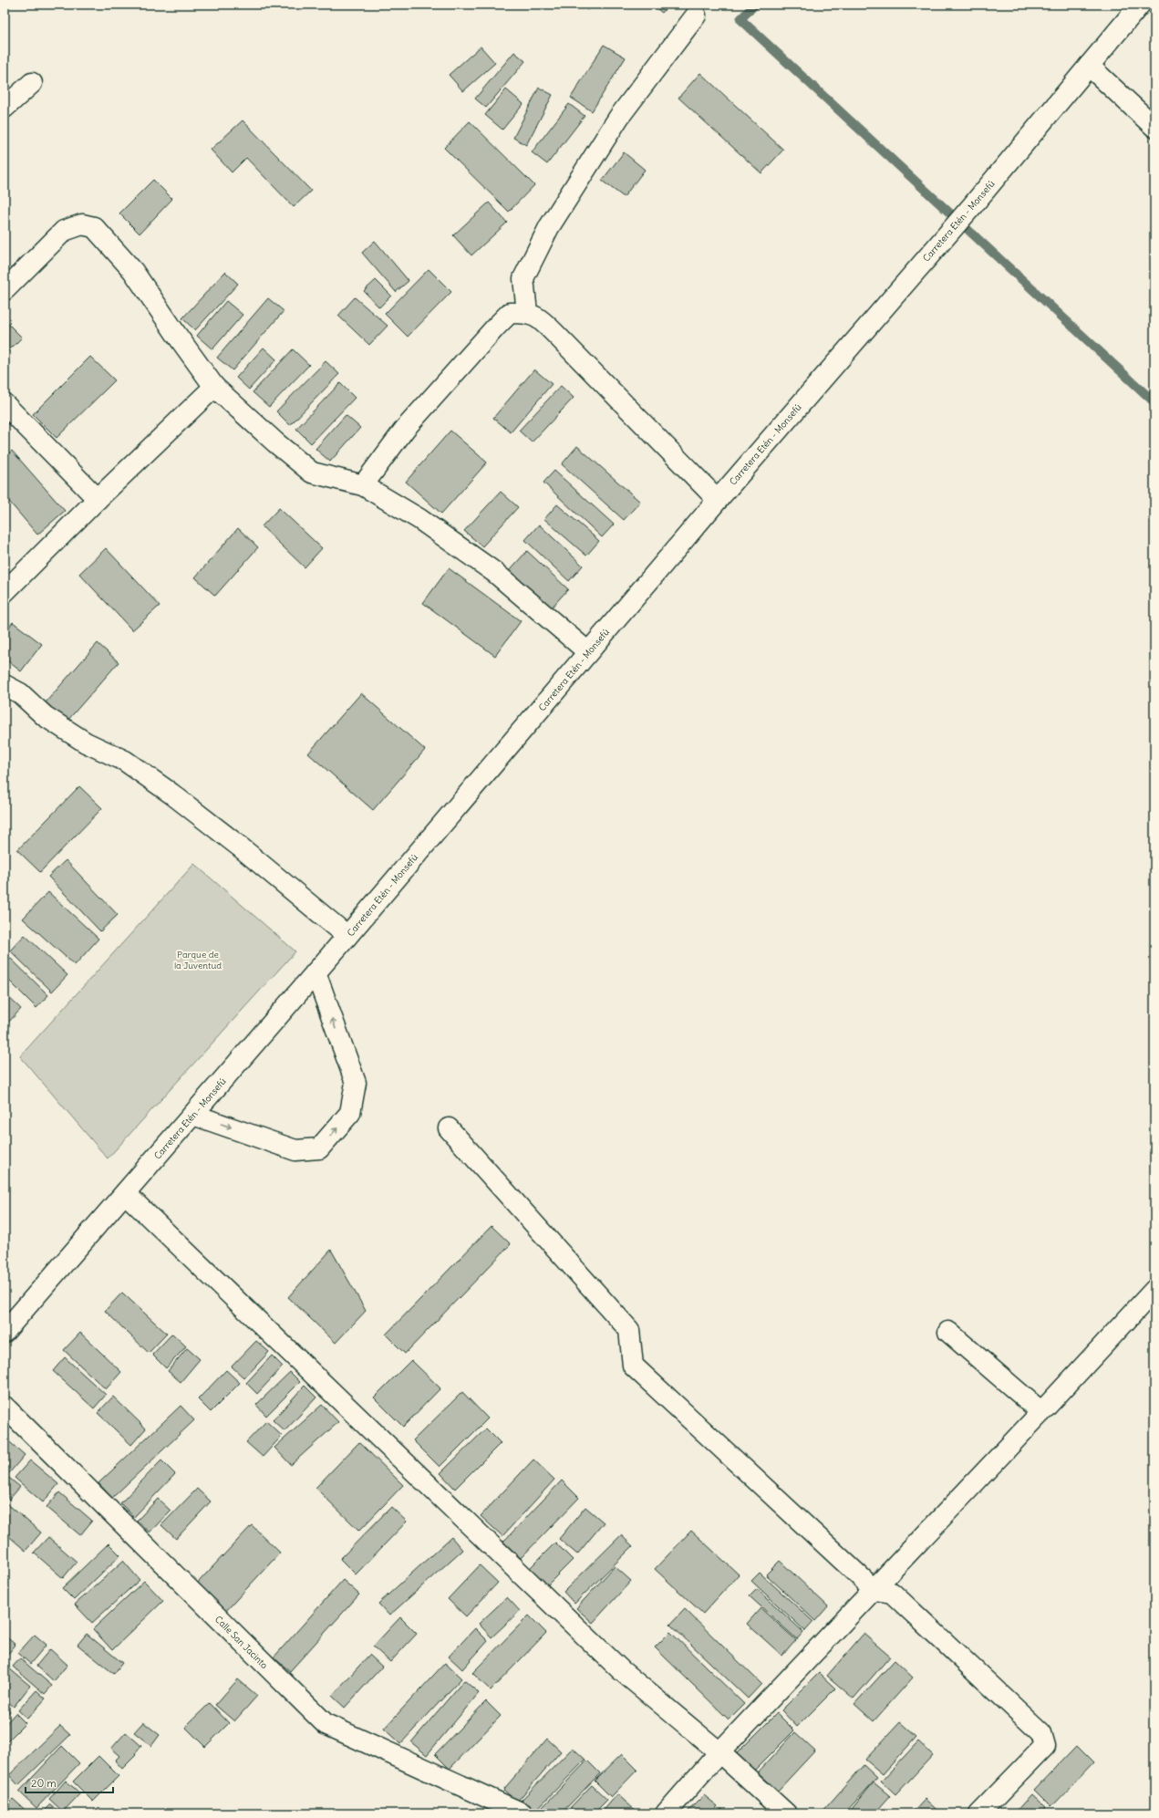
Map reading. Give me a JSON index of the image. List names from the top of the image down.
{
  "streets": {
    "street": ["Carretera Etén - Monsefú", "Calle San Jacinto"]
  },
  "parks": ["Parque de la Juventud"],
  "scale_bar": "20 m"
}
